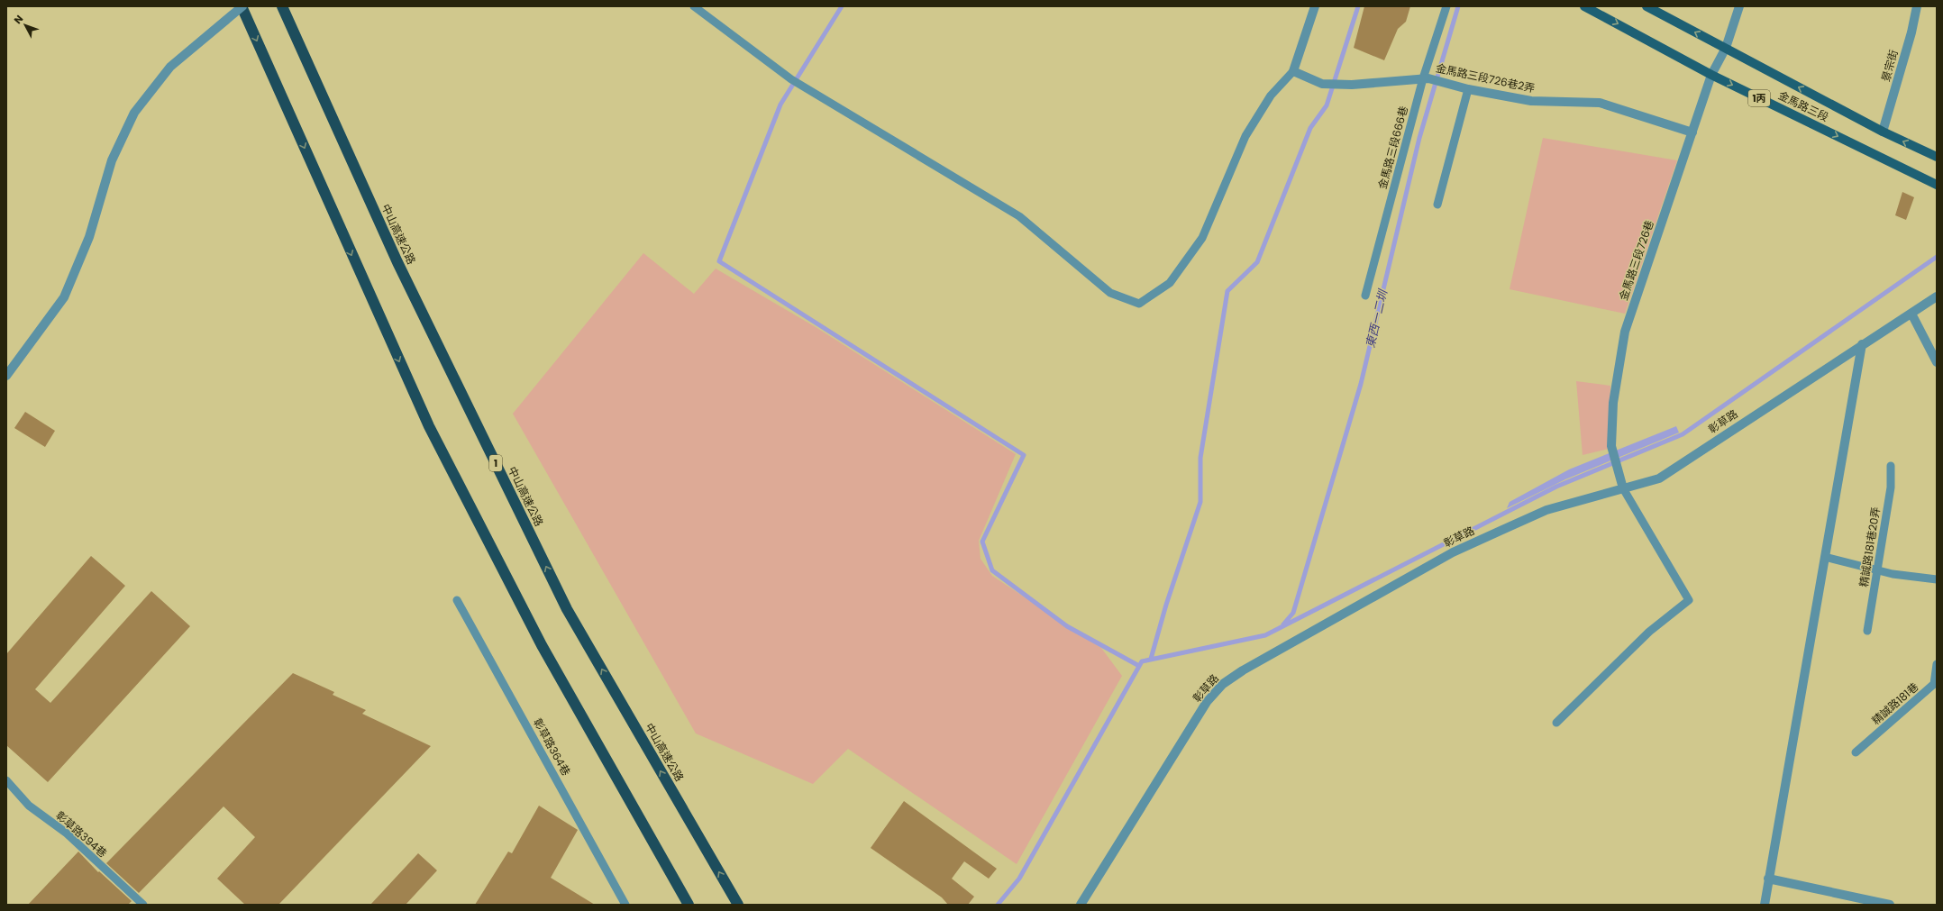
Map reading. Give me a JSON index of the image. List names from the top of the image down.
{
  "streets": {
    "highway": ["中山高速公路", "1"],
    "main road": ["1丙", "金馬路三段"],
    "street": [
      "景宗街",
      "金馬路三段726巷2弄",
      "金馬路三段726巷",
      "彰草路"
    ],
    "lane": [
      "金馬路三段666巷",
      "精誠路181巷20弄",
      "精誠路181巷",
      "彰草路364巷",
      "彰草路394巷"
    ]
  },
  "crossings": [
    ["景宗街", "金馬路三段"],
    ["金馬路三段726巷2弄", "金馬路三段666巷"],
    ["金馬路三段726巷2弄", "金馬路三段726巷"],
    ["金馬路三段", "金馬路三段726巷"],
    ["金馬路三段726巷", "彰草路"]
  ],
  "water": ["東西一二圳"],
  "north": "top left"
}
